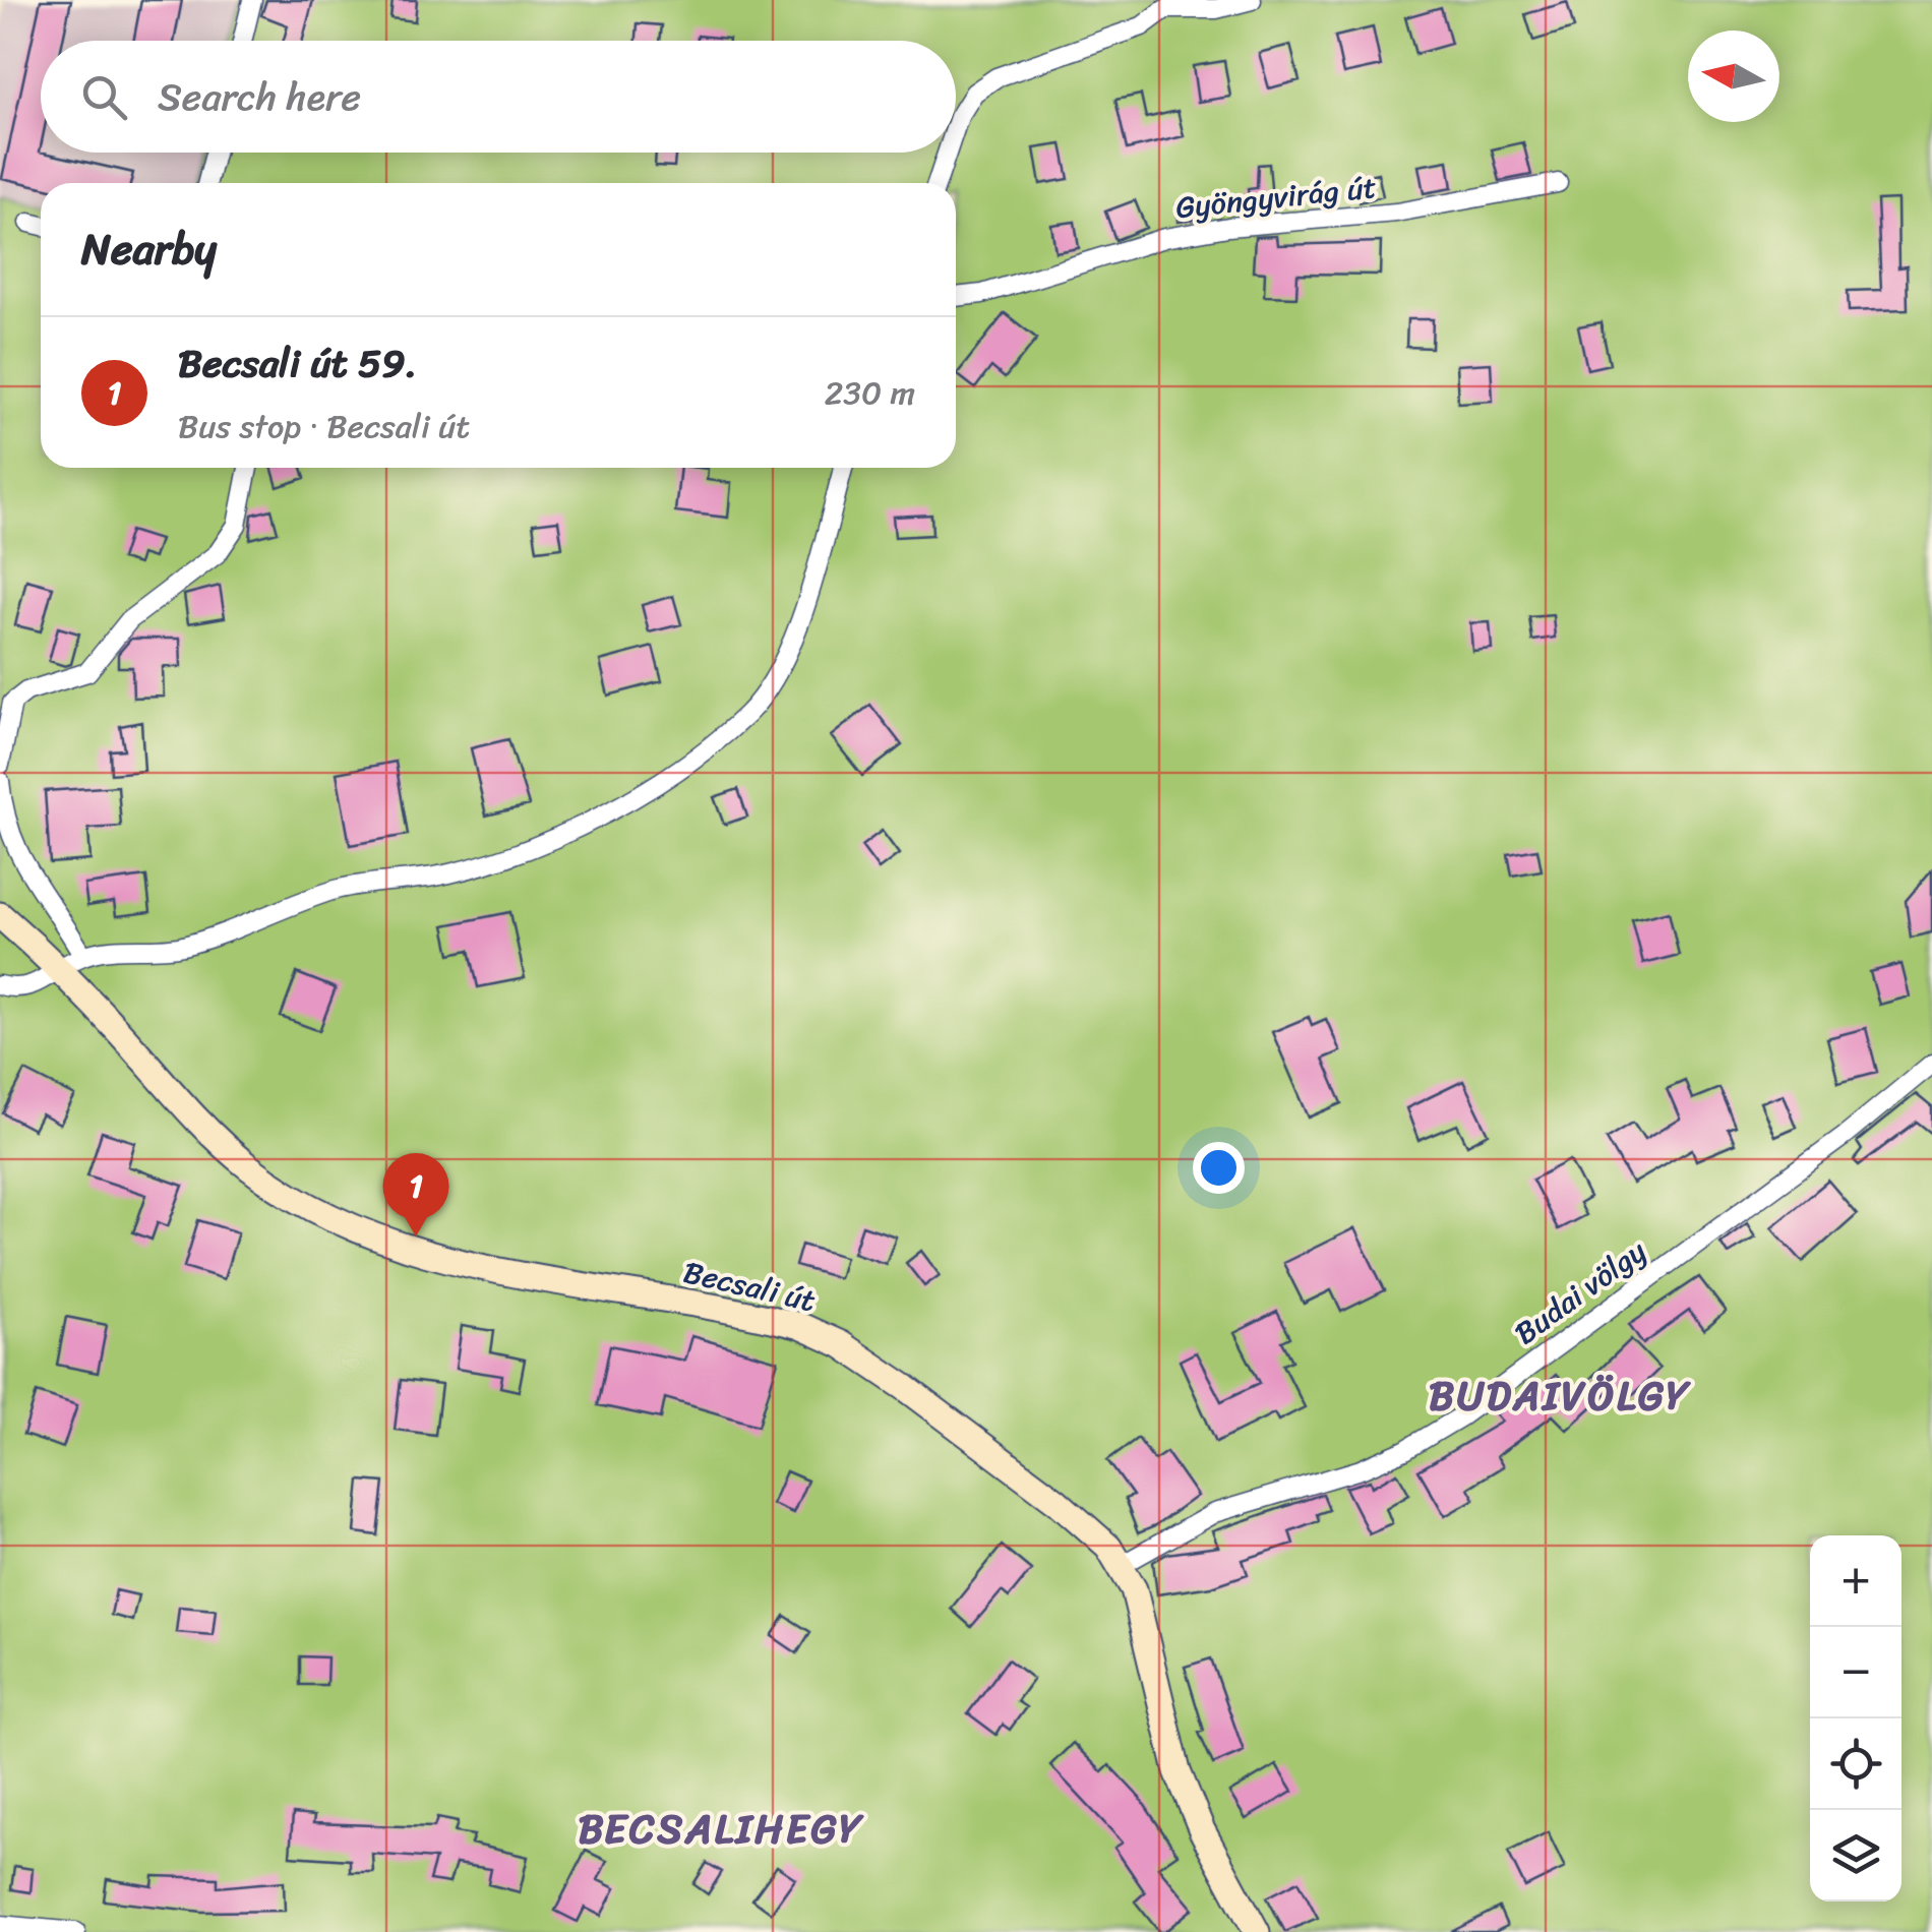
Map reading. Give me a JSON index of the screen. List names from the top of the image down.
{
  "streets": {
    "main road": ["Becsali út"],
    "street": ["Gyöngyvirág út", "Budai völgy"]
  },
  "crossings": [
    ["Becsali út", "Budai völgy"]
  ],
  "districts": ["BUDAIVÖLGY", "BECSALIHEGY"],
  "north": "left",
  "page": {
    "search": "Search here",
    "heading": "Nearby",
    "list": [
      {
        "mark": "1",
        "name": "Becsali út 59.",
        "note": "Bus stop · Becsali út",
        "value": "230 m"
      }
    ],
    "pins": "1",
    "map_buttons": ["+", "−"]
  }
}
